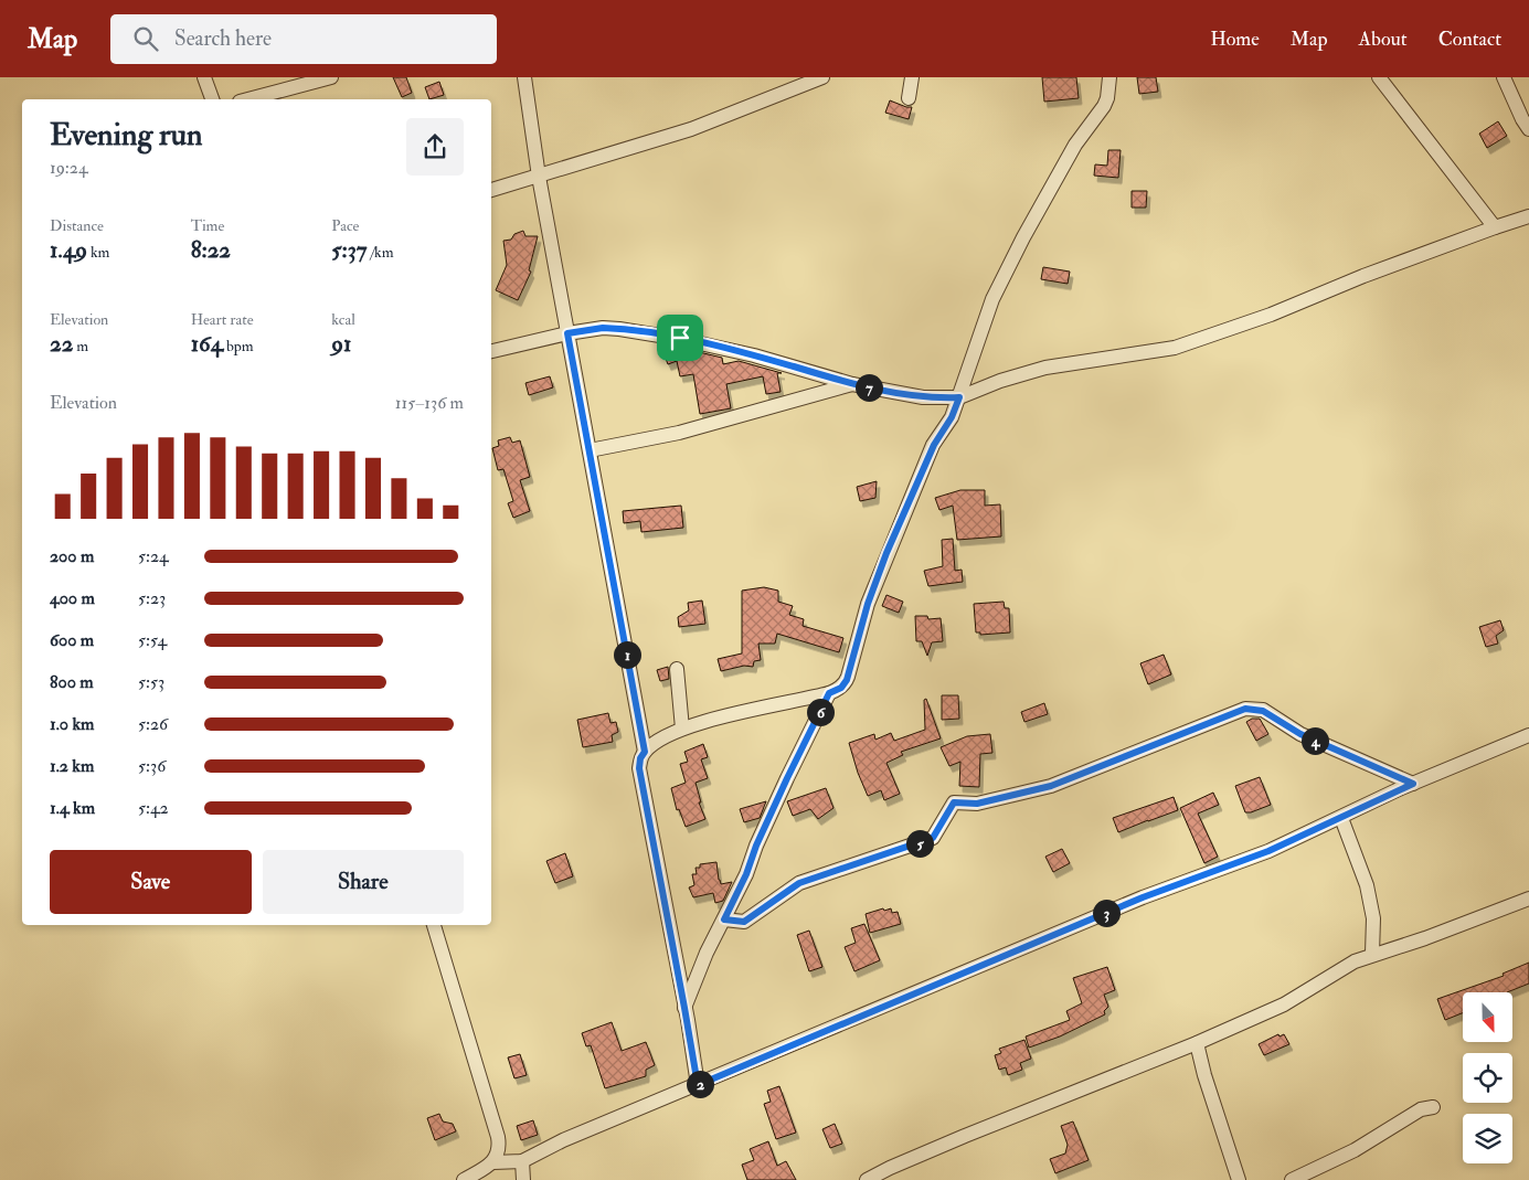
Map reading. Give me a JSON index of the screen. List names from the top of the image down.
{
  "north": "bottom",
  "page": {
    "header": "Map",
    "search": "Search here",
    "nav": [
      "Home",
      "Map",
      "About",
      "Contact"
    ],
    "heading": ["Evening run", "19:24"],
    "stats": [
      ["Distance", "1.49 km"],
      ["Time", "8:22"],
      ["Pace", "5:37 /km"],
      ["Elevation", "22 m"],
      ["Heart rate", "164 bpm"],
      ["kcal", "91"]
    ],
    "pins": [
      "7",
      "1",
      "6",
      "4",
      "5",
      "3",
      "2"
    ],
    "chart": ["Elevation", "115–136 m"],
    "list": [
      {
        "name": "200 m",
        "note": "5:24"
      },
      {
        "name": "400 m",
        "note": "5:23"
      },
      {
        "name": "600 m",
        "note": "5:54"
      },
      {
        "name": "800 m",
        "note": "5:53"
      },
      {
        "name": "1.0 km",
        "note": "5:26"
      },
      {
        "name": "1.2 km",
        "note": "5:36"
      },
      {
        "name": "1.4 km",
        "note": "5:42"
      }
    ],
    "buttons": ["Save", "Share"]
  }
}
